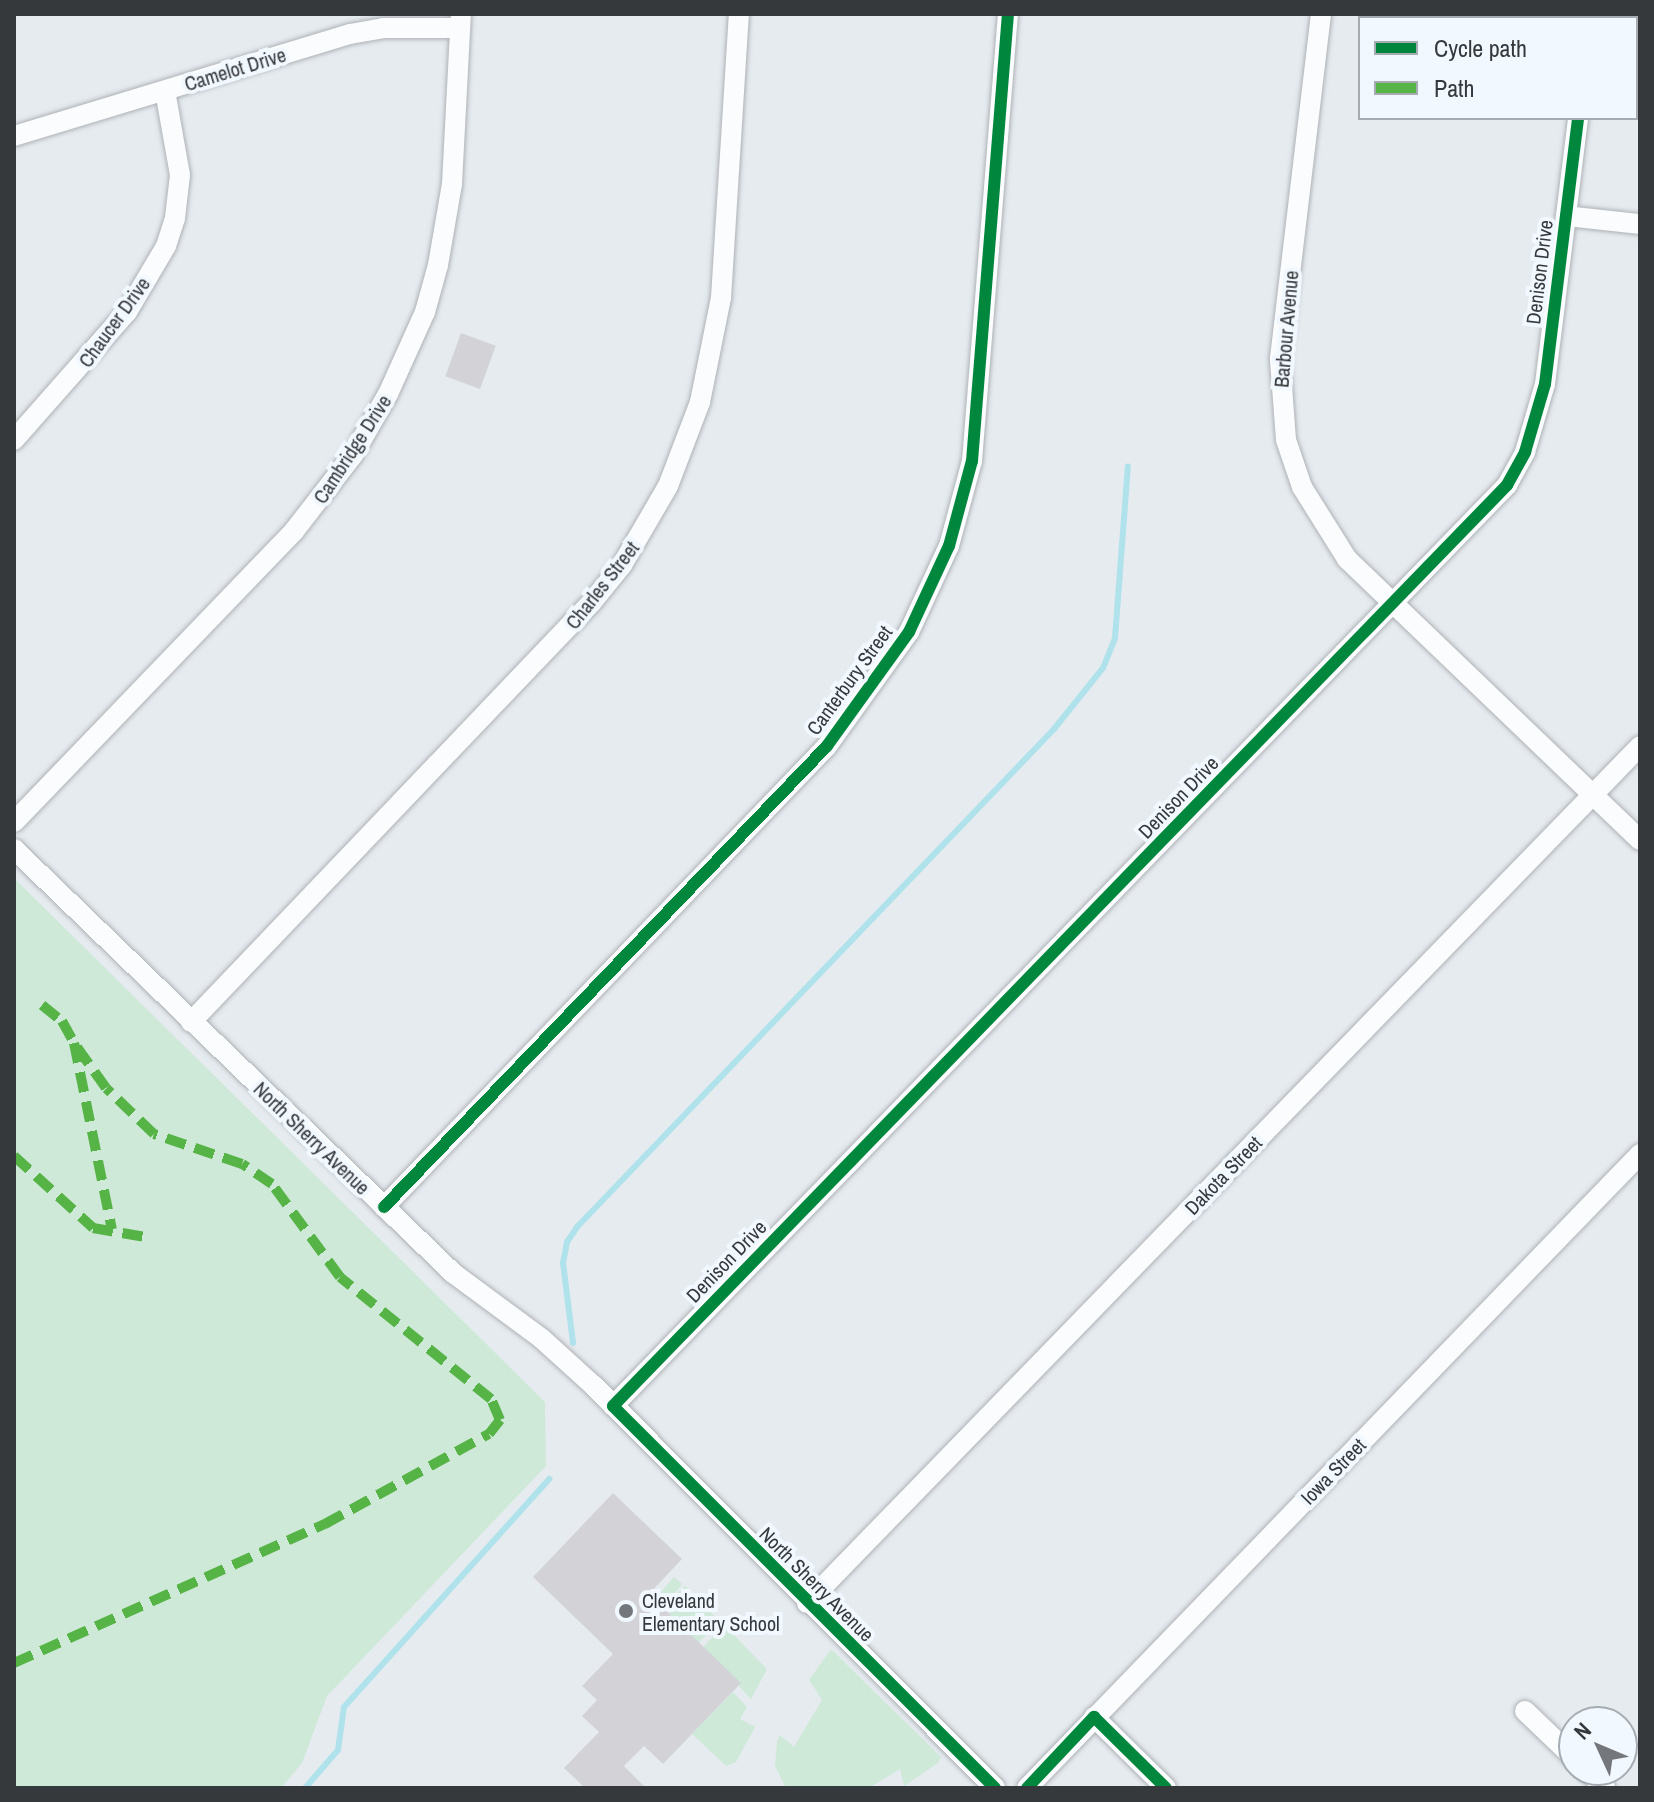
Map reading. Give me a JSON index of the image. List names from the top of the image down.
{
  "streets": {
    "street": [
      "Camelot Drive",
      "Denison Drive",
      "Chaucer Drive",
      "Barbour Avenue",
      "Cambridge Drive",
      "Charles Street",
      "Canterbury Street",
      "North Sherry Avenue",
      "Dakota Street",
      "Iowa Street"
    ]
  },
  "crossings": [
    ["Camelot Drive", "Chaucer Drive"],
    ["Camelot Drive", "Cambridge Drive"],
    ["Denison Drive", "Barbour Avenue"],
    ["Denison Drive", "North Sherry Avenue"],
    ["Barbour Avenue", "Dakota Street"],
    ["Charles Street", "North Sherry Avenue"],
    ["Canterbury Street", "North Sherry Avenue"],
    ["North Sherry Avenue", "Dakota Street"]
  ],
  "places": ["Cleveland Elementary School"],
  "legend": ["Cycle path", "Path"],
  "north": "top left"
}
